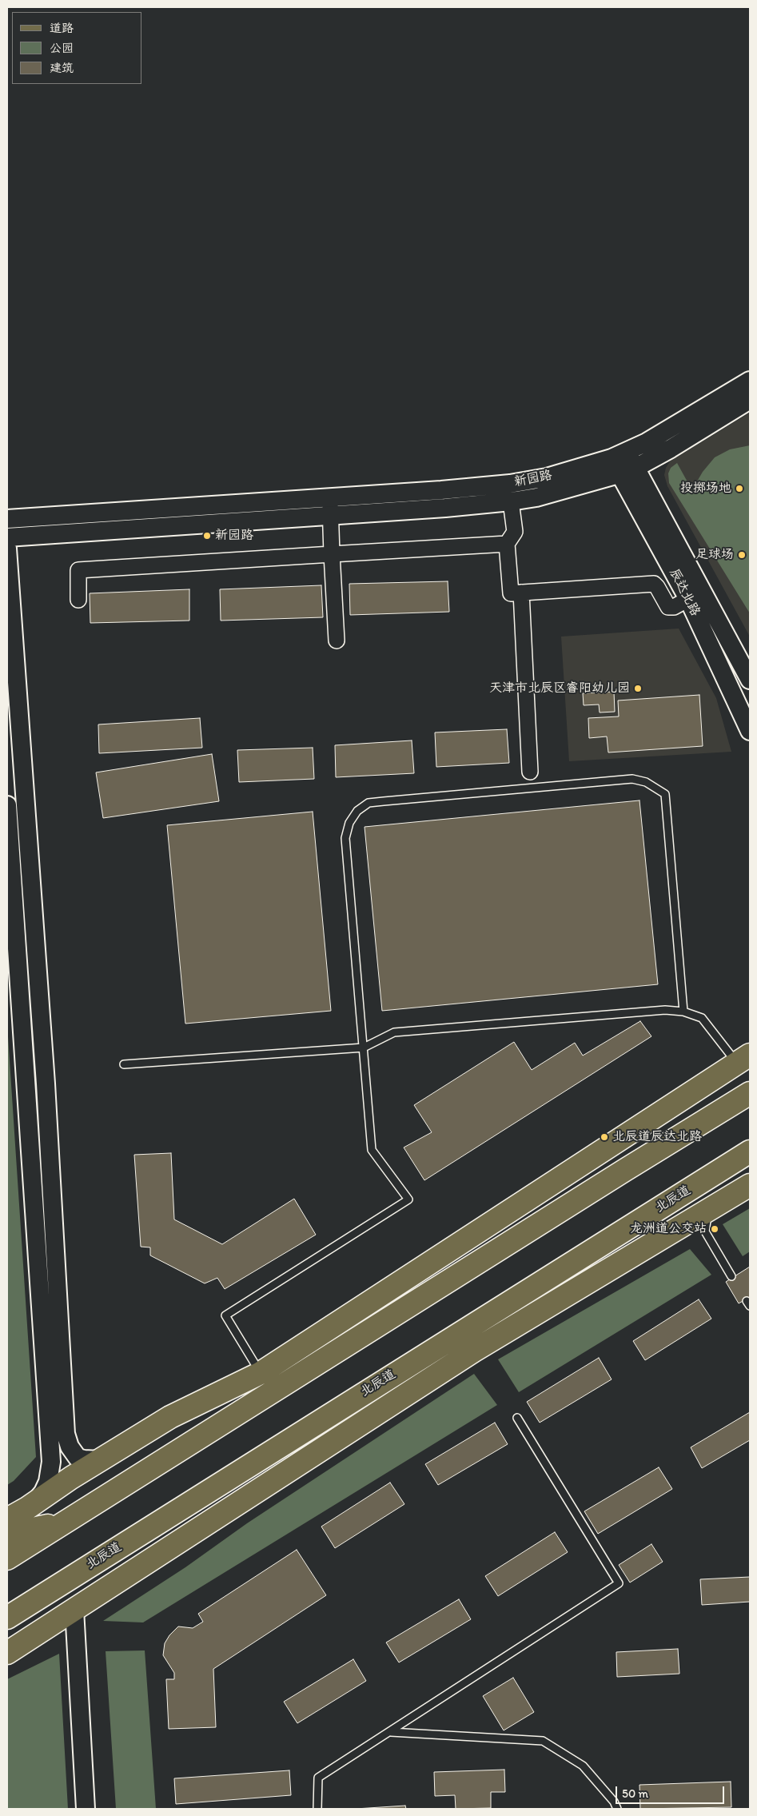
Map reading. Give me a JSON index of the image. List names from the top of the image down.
{
  "streets": {
    "main road": ["北辰道"],
    "street": ["新园路", "辰达北路"]
  },
  "crossings": [
    ["新园路", "辰达北路"]
  ],
  "places": [
    "投掷场地",
    "新园路",
    "足球场",
    "天津市北辰区睿阳幼儿园",
    "北辰道辰达北路",
    "龙洲道公交站"
  ],
  "legend": ["道路", "公园", "建筑"],
  "scale_bar": "50 m"
}
